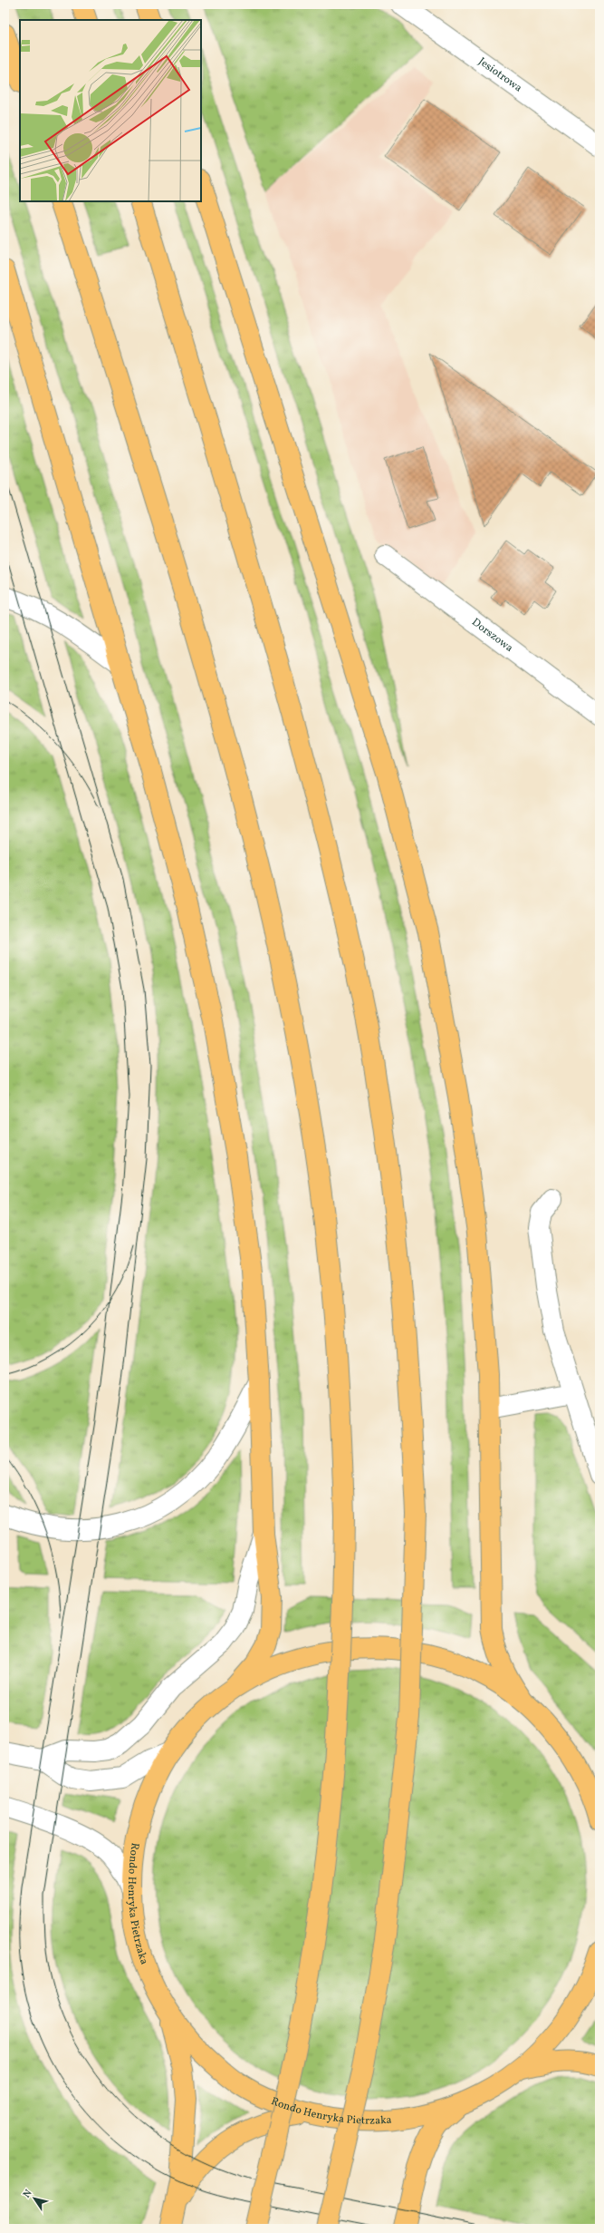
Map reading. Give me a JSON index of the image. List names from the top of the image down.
{
  "streets": {
    "main road": ["Rondo Henryka Pietrzaka"],
    "street": ["Jesiotrowa", "Dorszowa"]
  },
  "north": "top left"
}
